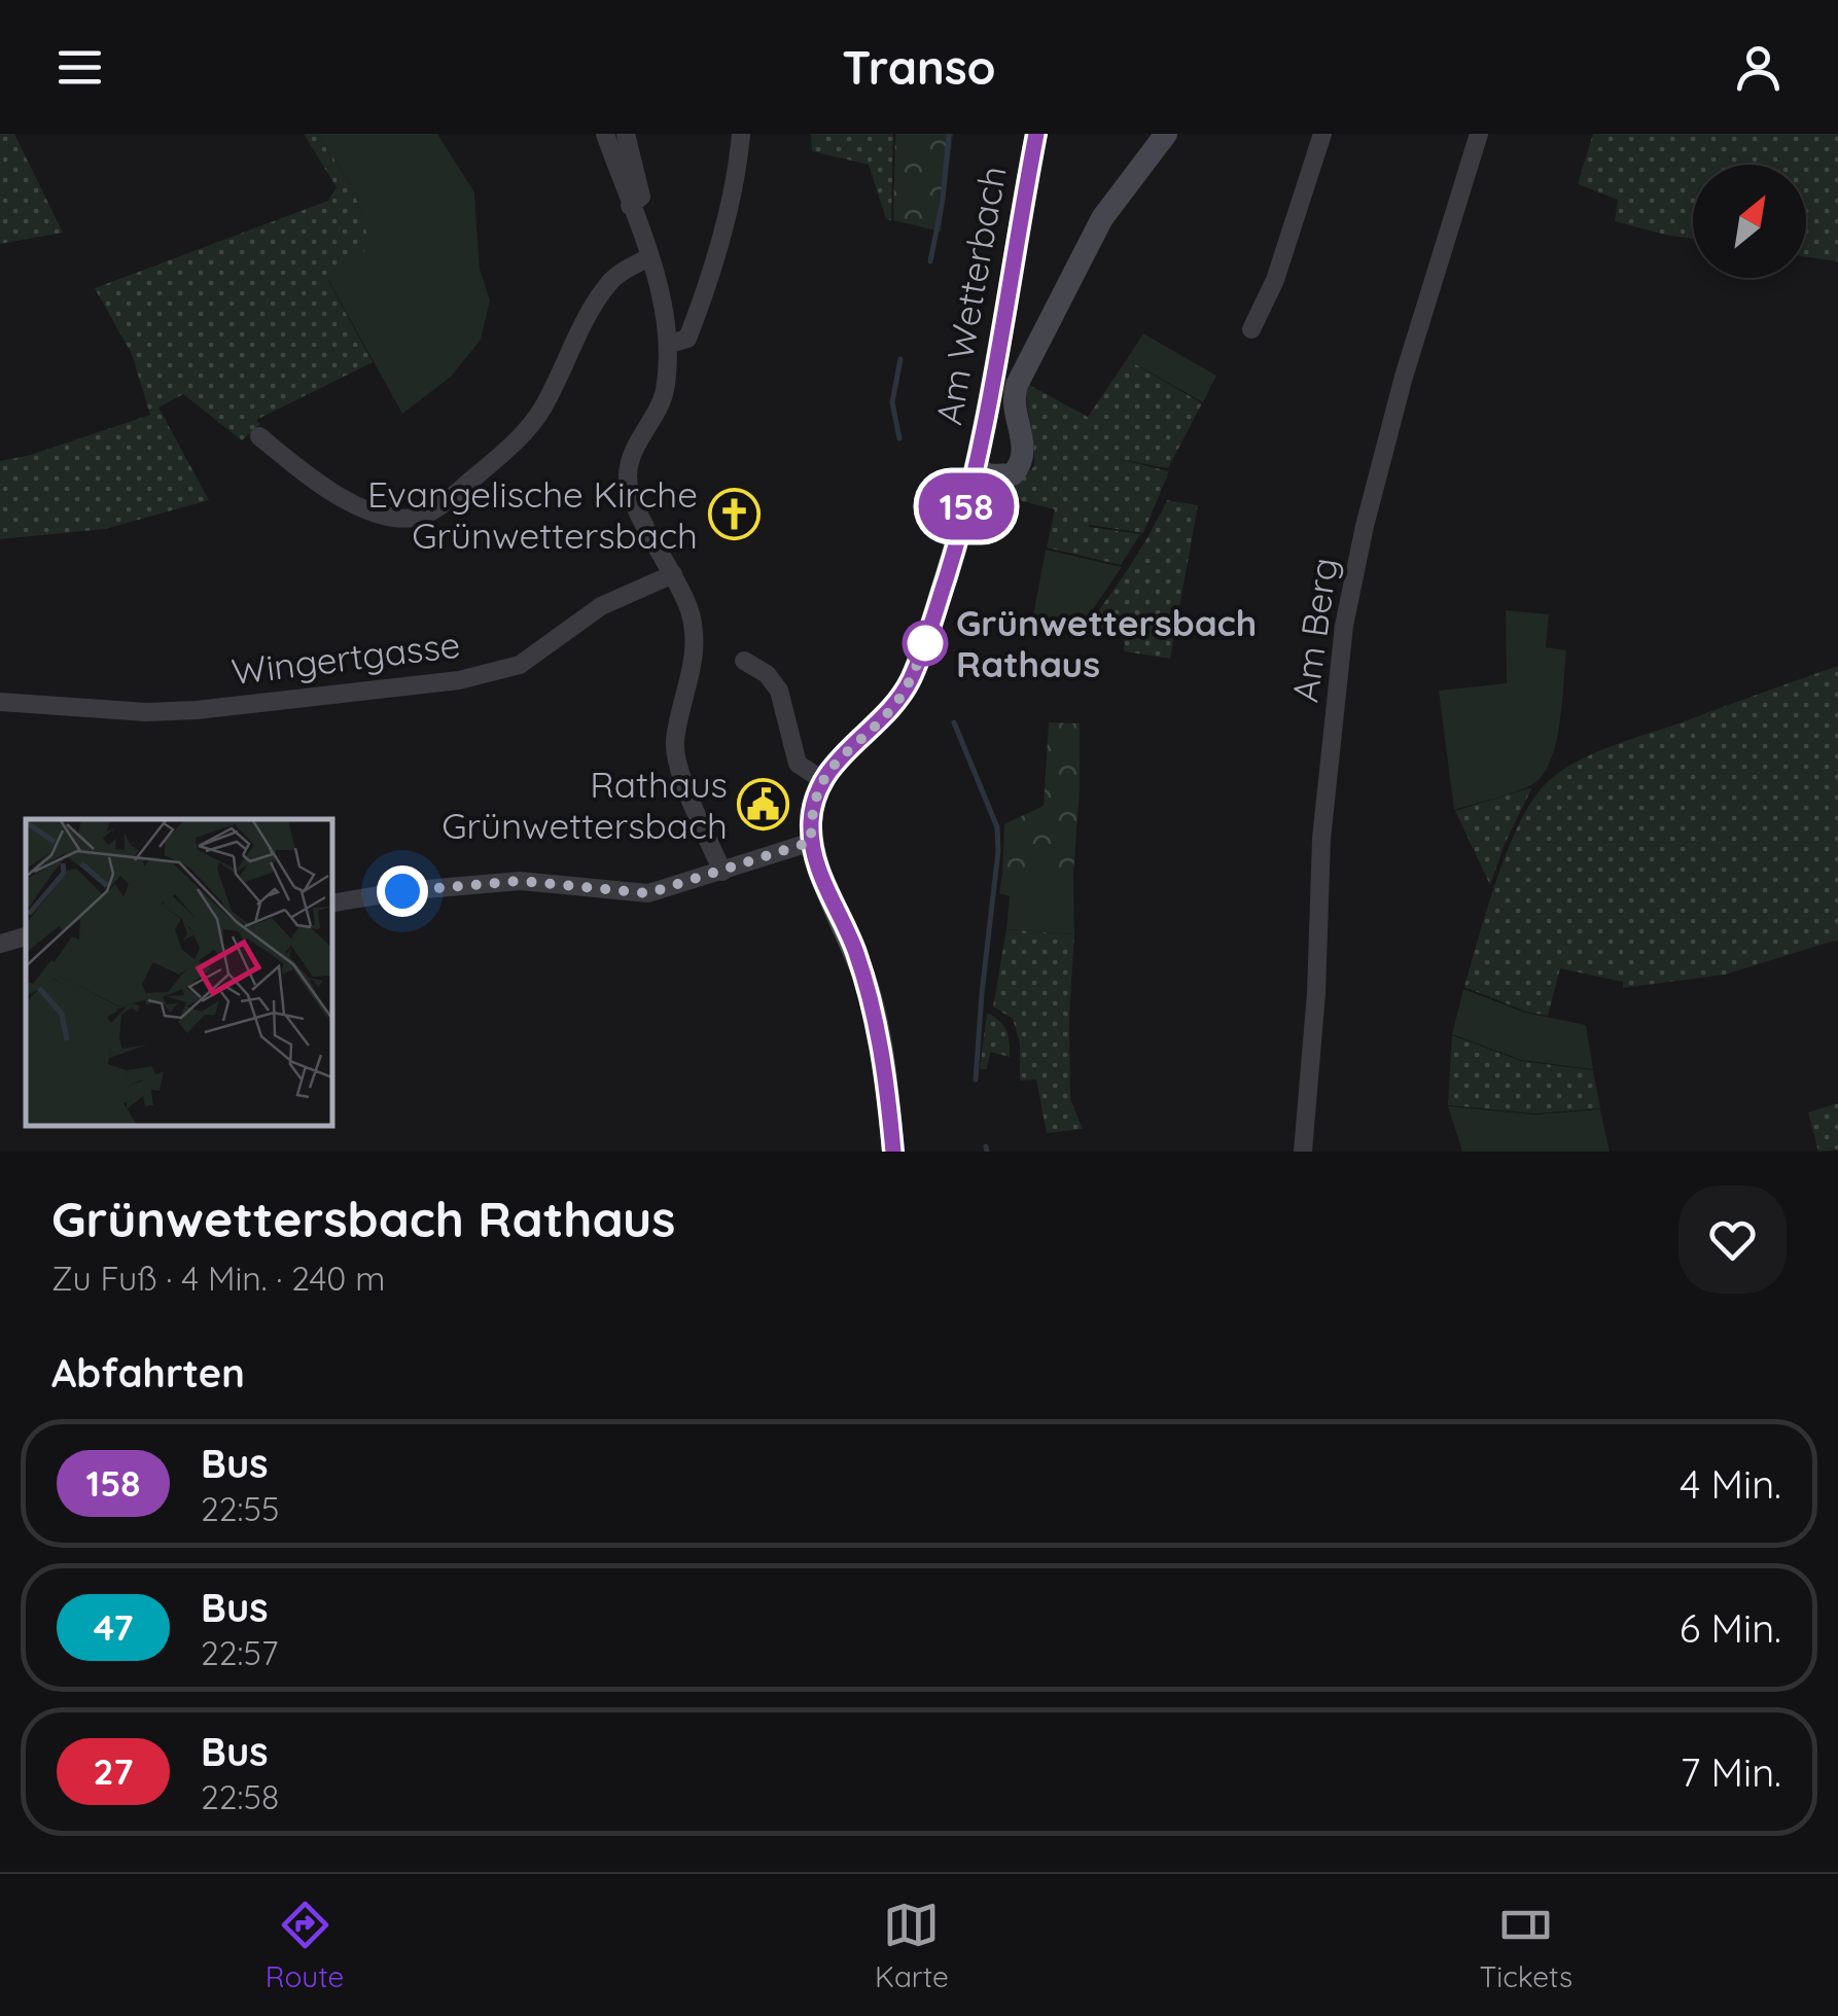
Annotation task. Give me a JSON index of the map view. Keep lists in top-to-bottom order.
{
  "streets": {
    "main road": ["Am Wetterbach"],
    "street": ["Am Berg", "Wingertgasse"]
  },
  "places": {
    "church": ["Evangelische Kirche Grünwettersbach"],
    "other": ["Grünwettersbach Rathaus"],
    "public building": ["Rathaus Grünwettersbach"]
  },
  "lines": ["bus line 158"],
  "north": "top right",
  "page": {
    "header": "Transo",
    "on_map": "158",
    "heading": [
      ["Grünwettersbach Rathaus", "Zu Fuß · 4 Min. · 240 m"],
      "Abfahrten"
    ],
    "list": [
      {
        "mark": "158",
        "name": "Bus",
        "note": "22:55",
        "value": "4 Min."
      },
      {
        "mark": "47",
        "name": "Bus",
        "note": "22:57",
        "value": "6 Min."
      },
      {
        "mark": "27",
        "name": "Bus",
        "note": "22:58",
        "value": "7 Min."
      }
    ],
    "tabs": ["Route", "Karte", "Tickets"]
  }
}
